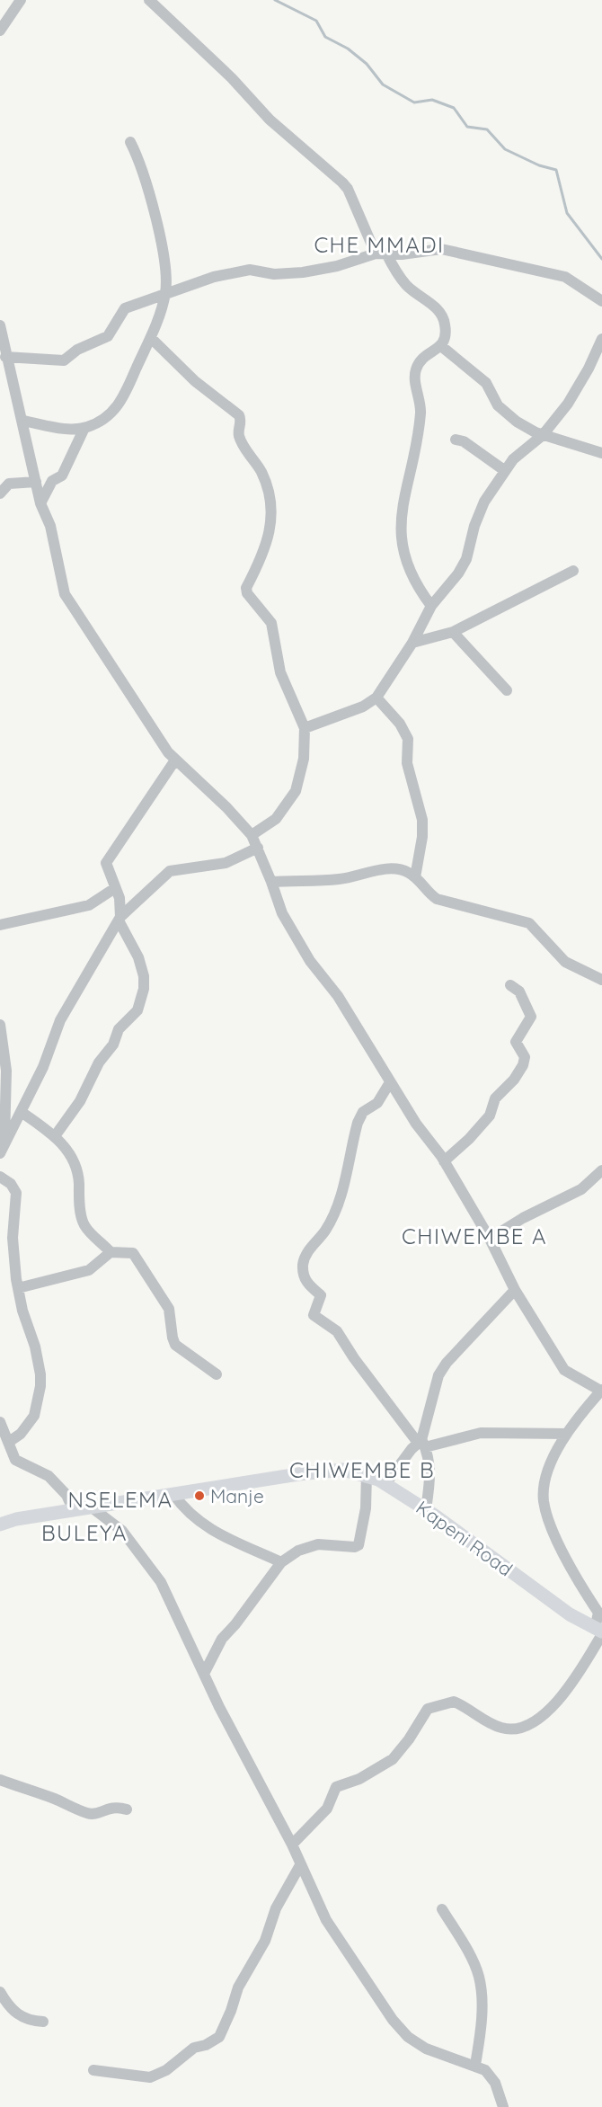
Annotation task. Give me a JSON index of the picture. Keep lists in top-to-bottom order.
{
  "streets": {
    "main road": ["Kapeni Road"]
  },
  "districts": [
    "CHE MMADI",
    "CHIWEMBE A",
    "CHIWEMBE B",
    "NSELEMA",
    "BULEYA"
  ],
  "places": ["Manje"]
}
